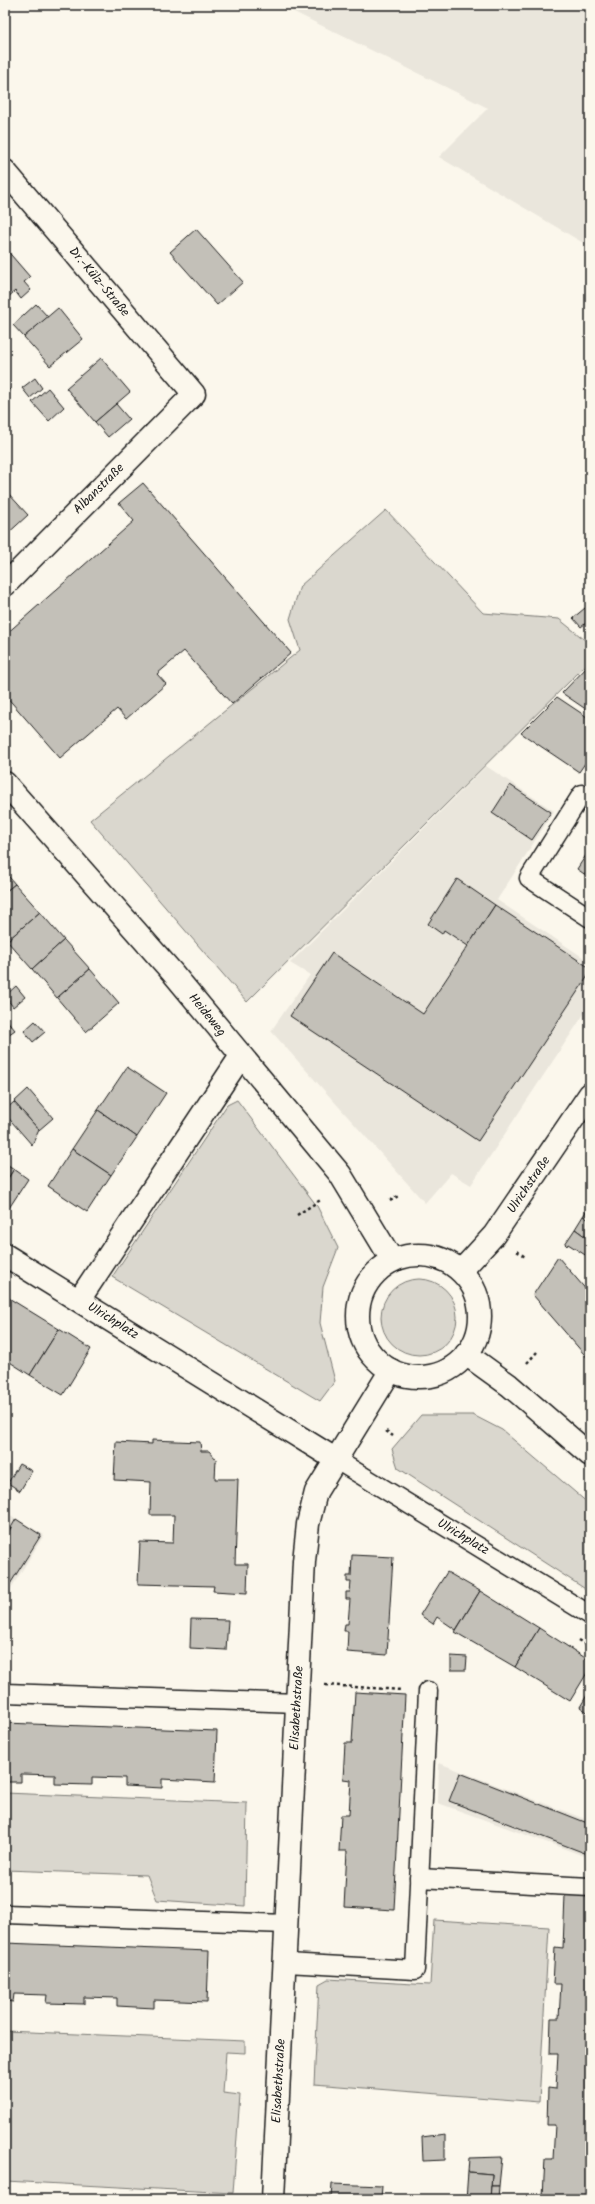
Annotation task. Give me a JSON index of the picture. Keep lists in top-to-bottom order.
{
  "streets": {
    "street": [
      "Dr.-Külz-Straße",
      "Albanstraße",
      "Heideweg",
      "Ulrichstraße",
      "Ulrichplatz",
      "Elisabethstraße"
    ]
  },
  "crossings": [
    ["Dr.-Külz-Straße", "Albanstraße"],
    ["Heideweg", "Ulrichstraße"],
    ["Heideweg", "Ulrichplatz"],
    ["Ulrichplatz", "Elisabethstraße"]
  ]
}
